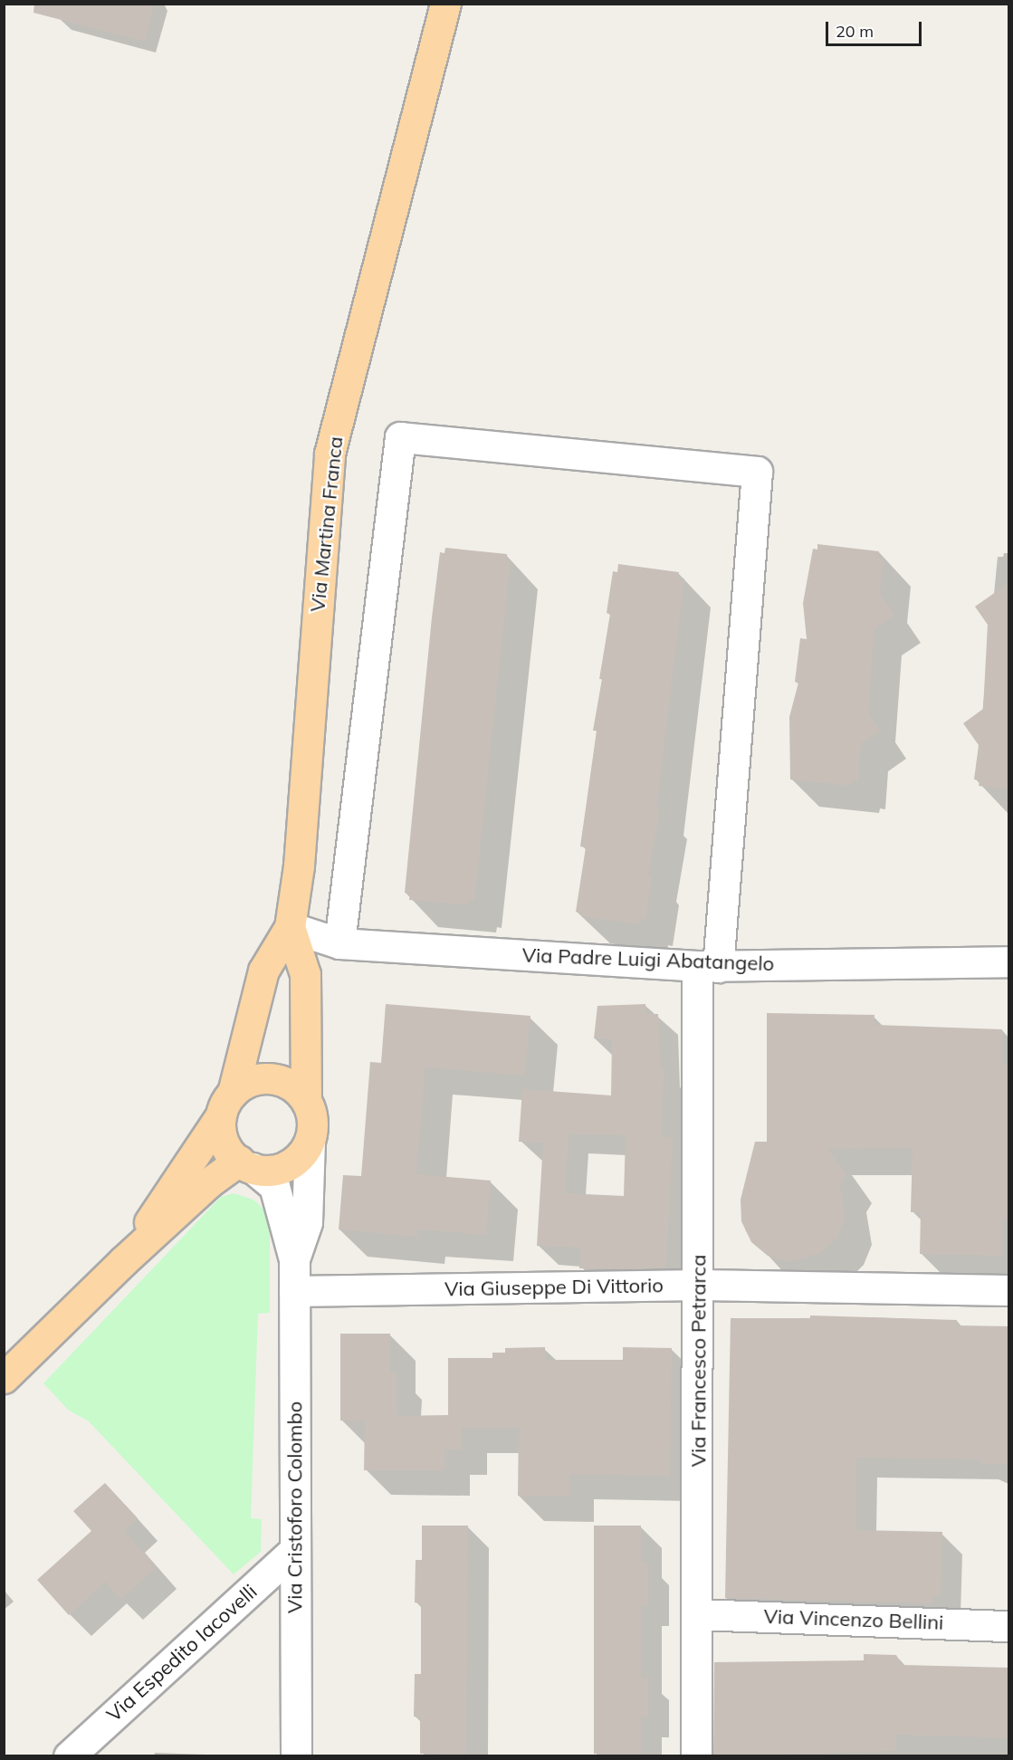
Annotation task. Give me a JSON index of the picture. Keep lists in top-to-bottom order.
{
  "streets": {
    "main road": ["Via Martina Franca"],
    "street": [
      "Via Padre Luigi Abatangelo",
      "Via Giuseppe Di Vittorio",
      "Via Francesco Petrarca",
      "Via Cristoforo Colombo",
      "Via Vincenzo Bellini",
      "Via Espedito Iacovelli"
    ]
  },
  "crossings": [
    ["Via Martina Franca", "Via Padre Luigi Abatangelo"],
    ["Via Martina Franca", "Via Cristoforo Colombo"],
    ["Via Padre Luigi Abatangelo", "Via Francesco Petrarca"],
    ["Via Giuseppe Di Vittorio", "Via Francesco Petrarca"],
    ["Via Giuseppe Di Vittorio", "Via Cristoforo Colombo"],
    ["Via Francesco Petrarca", "Via Vincenzo Bellini"],
    ["Via Cristoforo Colombo", "Via Espedito Iacovelli"]
  ],
  "scale_bar": "20 m"
}
